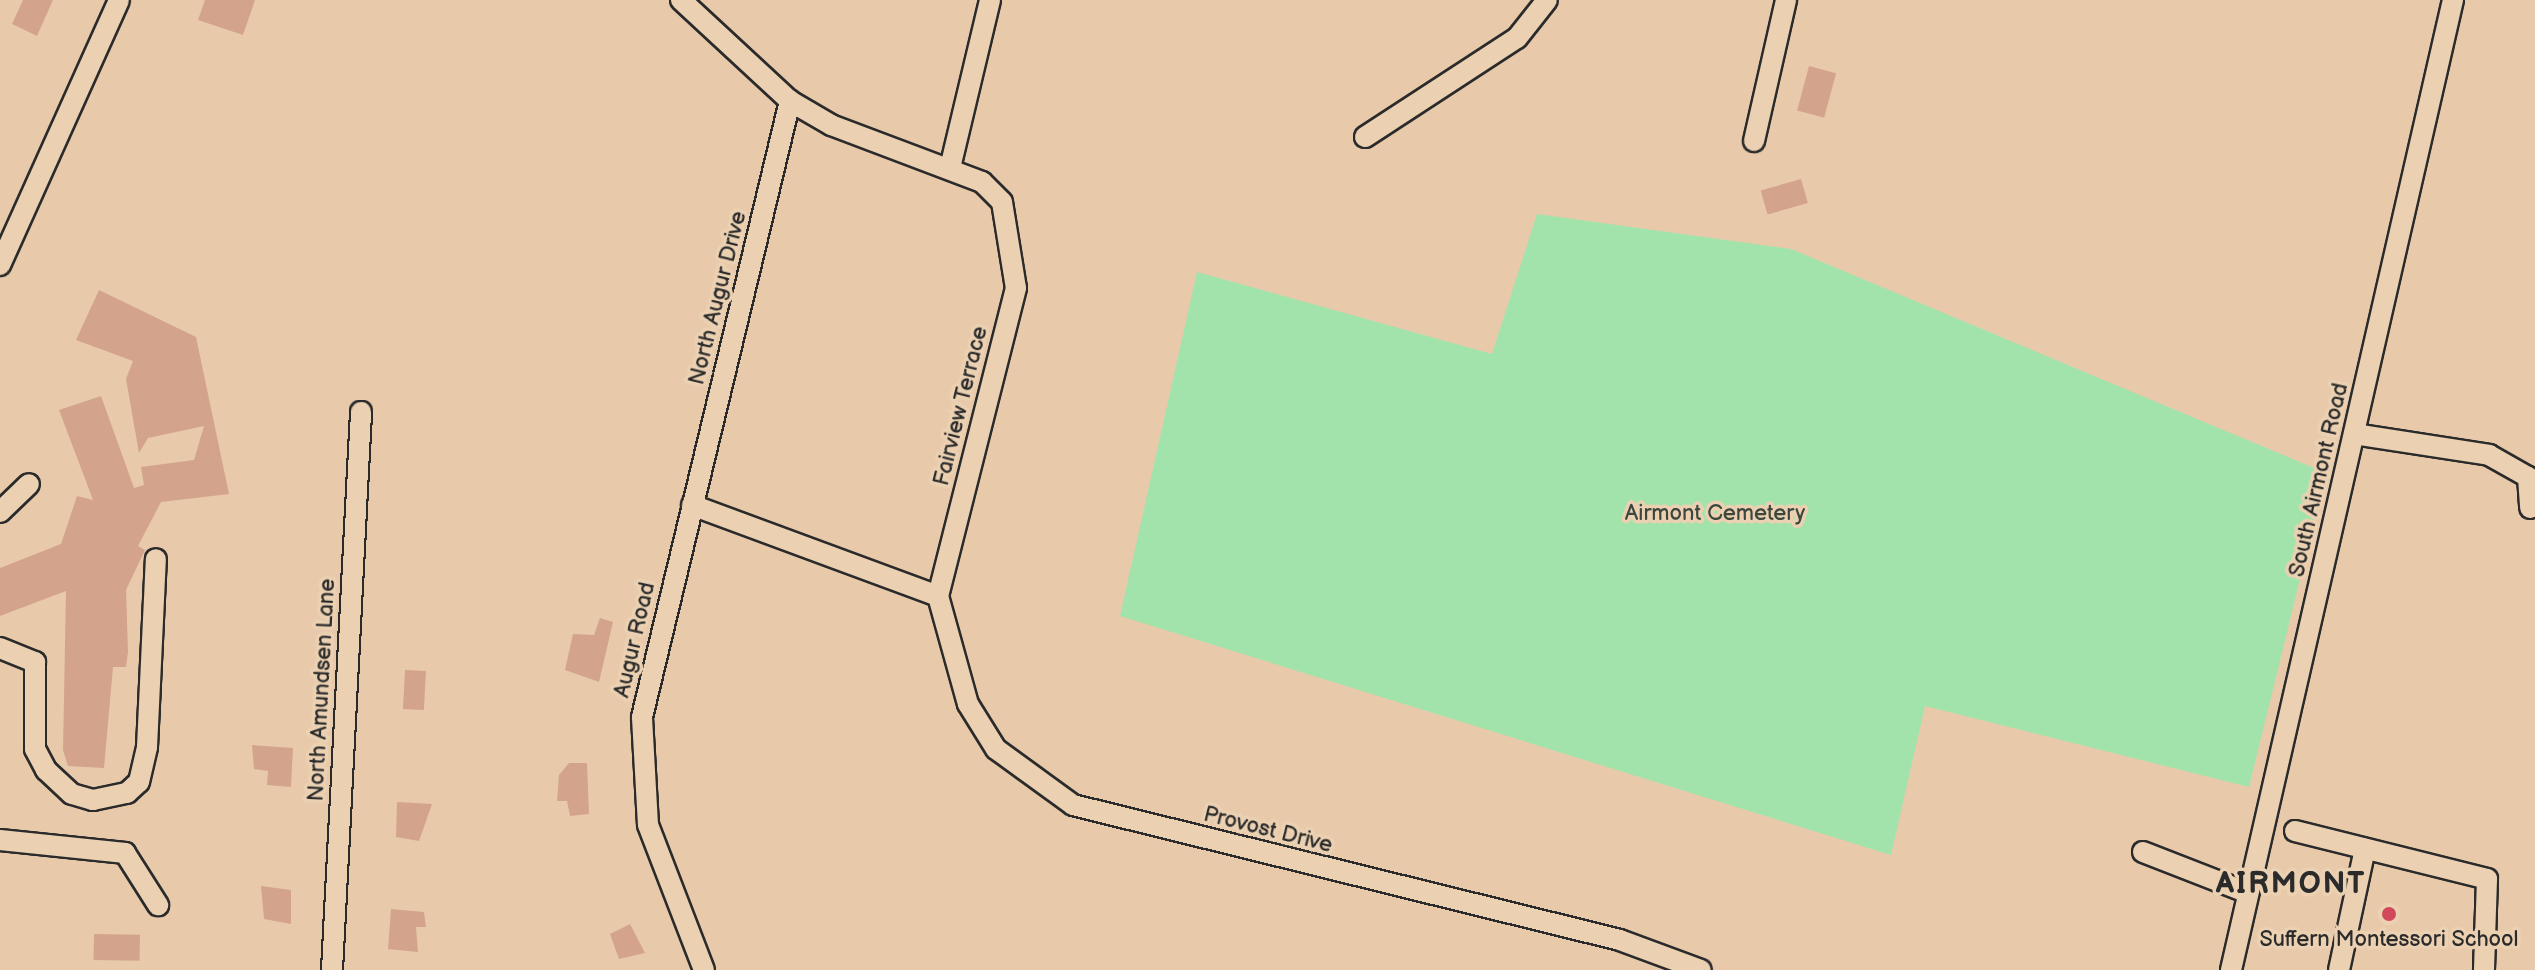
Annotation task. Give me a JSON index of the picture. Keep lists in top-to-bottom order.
{
  "streets": {
    "street": [
      "North Augur Drive",
      "Fairview Terrace",
      "South Airmont Road",
      "Augur Road",
      "North Amundsen Lane",
      "Provost Drive"
    ]
  },
  "crossings": [
    ["North Augur Drive", "Fairview Terrace"],
    ["North Augur Drive", "Augur Road"],
    ["Fairview Terrace", "Provost Drive"]
  ],
  "districts": ["AIRMONT"],
  "parks": ["Airmont Cemetery"],
  "places": ["Suffern Montessori School"]
}
